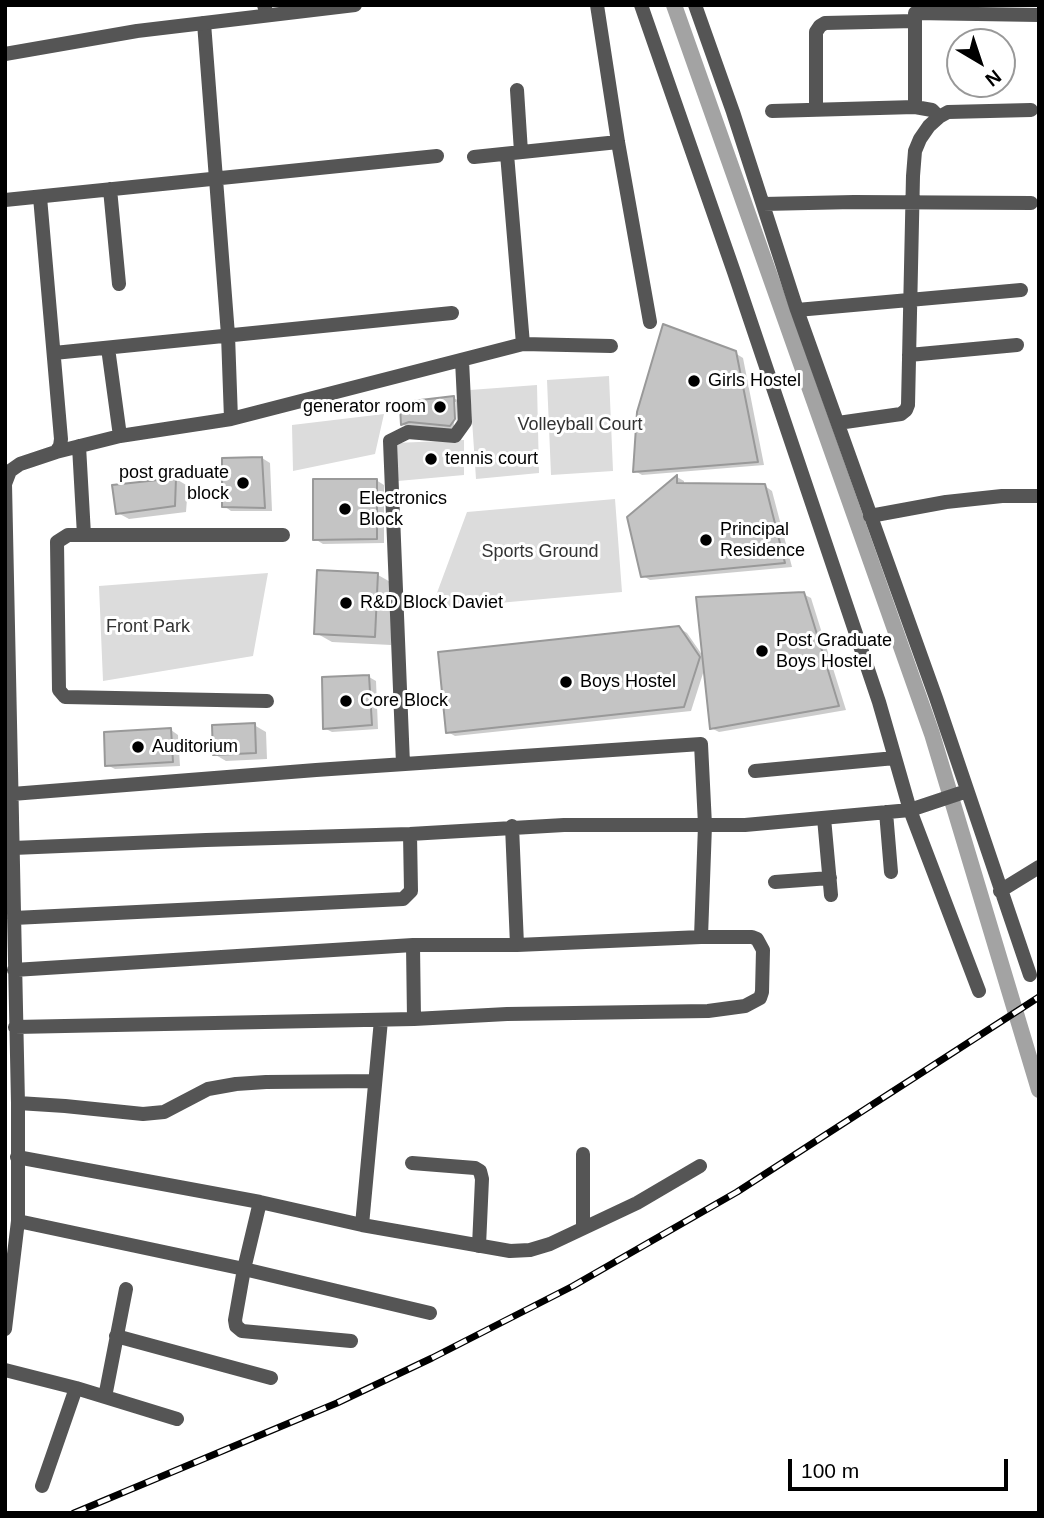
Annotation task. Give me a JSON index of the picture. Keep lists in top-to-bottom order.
{
  "parks": ["Volleyball Court", "Sports Ground", "Front Park"],
  "places": [
    "Girls Hostel",
    "generator room",
    "tennis court",
    "post graduate block",
    "Electronics Block",
    "Principal Residence",
    "R&D Block Daviet",
    "Post Graduate Boys Hostel",
    "Boys Hostel",
    "Core Block",
    "Auditorium"
  ],
  "scale_bar": "100 m",
  "north": "bottom right"
}
